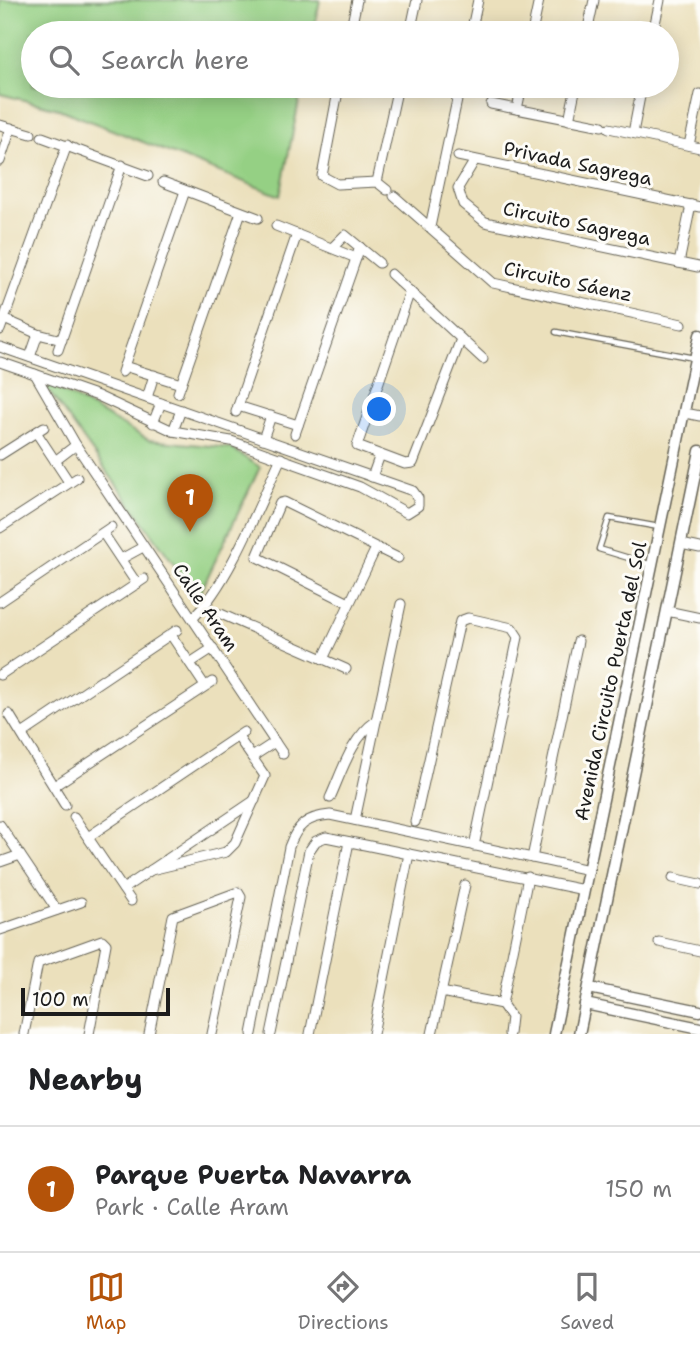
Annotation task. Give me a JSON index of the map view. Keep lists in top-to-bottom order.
{
  "streets": {
    "street": [
      "Privada Sagrega",
      "Circuito Sagrega",
      "Circuito Sáenz",
      "Calle Aram",
      "Avenida Circuito Puerta del Sol"
    ]
  },
  "crossings": [
    ["Privada Sagrega", "Circuito Sagrega"]
  ],
  "scale_bar": "100 m",
  "page": {
    "search": "Search here",
    "pins": "1",
    "scale": "100 m",
    "heading": "Nearby",
    "list": [
      {
        "mark": "1",
        "name": "Parque Puerta Navarra",
        "note": "Park · Calle Aram",
        "value": "150 m"
      }
    ],
    "nav": ["Map", "Directions", "Saved"]
  }
}
